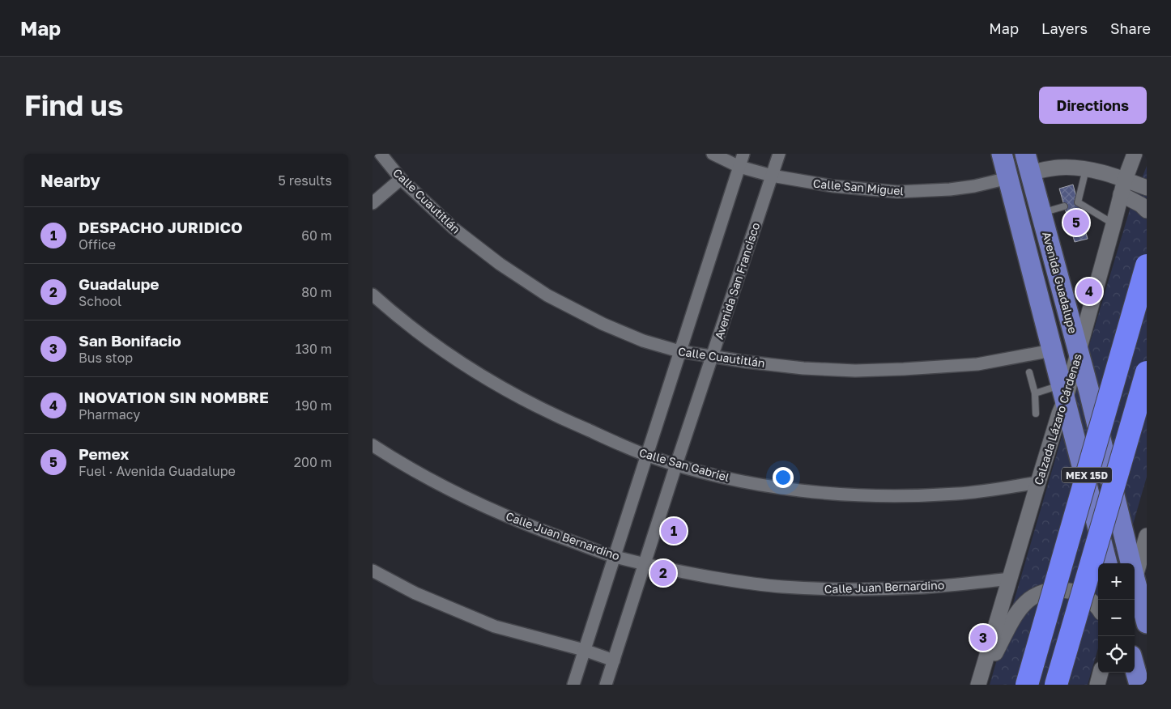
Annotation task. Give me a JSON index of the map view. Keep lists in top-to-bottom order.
{
  "streets": {
    "highway": ["MEX 15D"],
    "main road": ["Avenida Guadalupe"],
    "street": [
      "Calle San Miguel",
      "Calle Cuautitlán",
      "Avenida San Francisco",
      "Calzada Lázaro Cárdenas",
      "Calle San Gabriel",
      "Calle Juan Bernardino"
    ]
  },
  "crossings": [
    ["Calle San Miguel", "Avenida San Francisco"],
    ["Calle Cuautitlán", "Avenida San Francisco"],
    ["Avenida San Francisco", "Calle San Gabriel"],
    ["Avenida San Francisco", "Calle Juan Bernardino"],
    ["Avenida Guadalupe", "Calzada Lázaro Cárdenas"],
    ["Calzada Lázaro Cárdenas", "Calle San Gabriel"],
    ["Calzada Lázaro Cárdenas", "Calle Juan Bernardino"]
  ],
  "page": {
    "header": "Map",
    "nav": ["Map", "Layers", "Share"],
    "buttons": "Directions",
    "title": "Find us",
    "heading": ["Nearby", "5 results"],
    "list": [
      {
        "mark": "1",
        "name": "DESPACHO JURIDICO",
        "note": "Office",
        "value": "60 m"
      },
      {
        "mark": "2",
        "name": "Guadalupe",
        "note": "School",
        "value": "80 m"
      },
      {
        "mark": "3",
        "name": "San Bonifacio",
        "note": "Bus stop",
        "value": "130 m"
      },
      {
        "mark": "4",
        "name": "INOVATION SIN NOMBRE",
        "note": "Pharmacy",
        "value": "190 m"
      },
      {
        "mark": "5",
        "name": "Pemex",
        "note": "Fuel · Avenida Guadalupe",
        "value": "200 m"
      }
    ],
    "pins": [
      "5",
      "4",
      "1",
      "2",
      "3"
    ],
    "map_buttons": ["+", "−"]
  }
}
